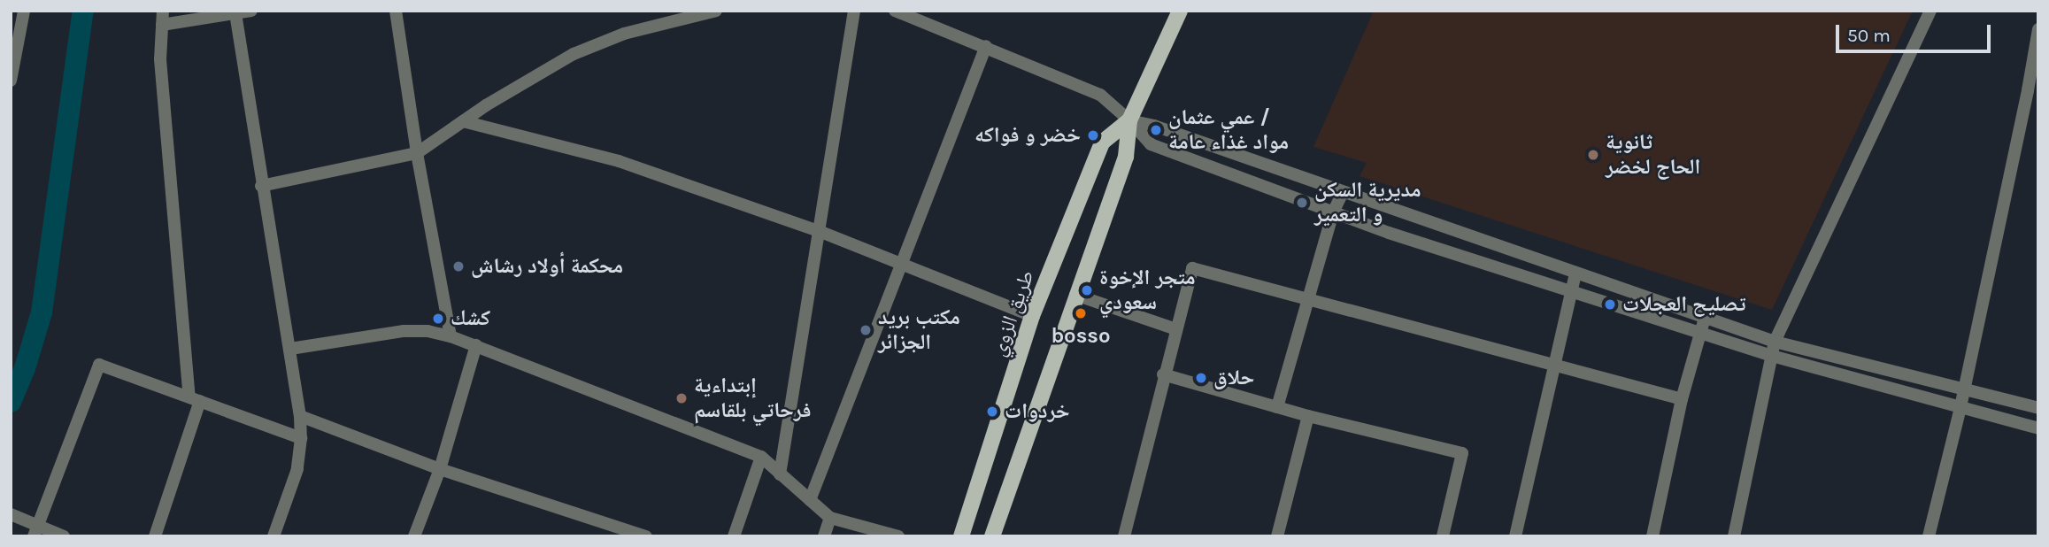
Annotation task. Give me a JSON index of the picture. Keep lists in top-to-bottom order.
{
  "streets": {
    "main road": ["طريق الزوي"]
  },
  "places": [
    "عمي عثمان / مواد غذاء عامة",
    "خضر و فواكه",
    "ثانوية الحاج لخضر",
    "مديرية السكن و التعمير",
    "محكمة أولاد رشاش",
    "متجر الإخوة سعودي",
    "تصليح العجلات",
    "bosso",
    "كشك",
    "مكتب بريد الجزائر",
    "حلاق",
    "إبتداءية فرحاتي بلقاسم",
    "خردوات"
  ],
  "scale_bar": "50 m"
}
